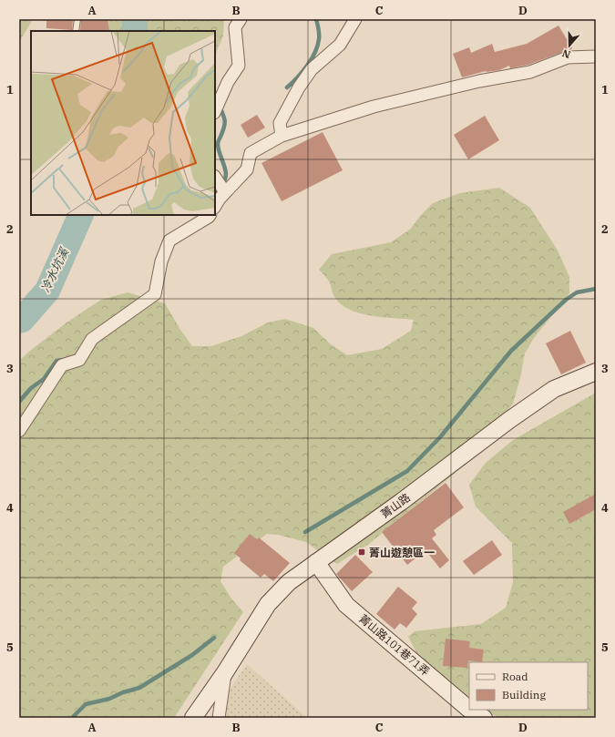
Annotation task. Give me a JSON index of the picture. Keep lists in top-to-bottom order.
{
  "streets": {
    "street": ["菁山路", "菁山路101巷71弄"]
  },
  "crossings": [
    ["菁山路", "菁山路101巷71弄"]
  ],
  "water": ["冷水坑溪"],
  "places": {
    "transit": ["菁山遊憩區一"]
  },
  "legend": ["Road", "Building"],
  "north": "bottom",
  "grid": {
    "columns": [
      "A",
      "B",
      "C",
      "D"
    ],
    "rows": [
      "1",
      "2",
      "3",
      "4",
      "5"
    ]
  }
}
